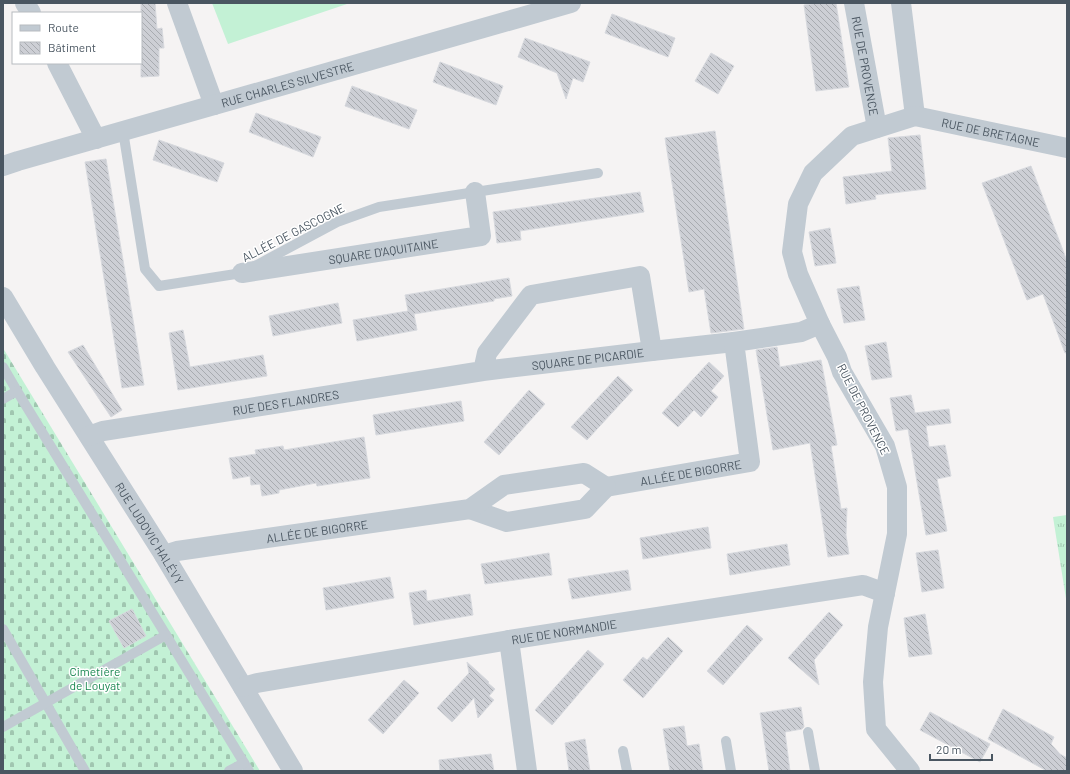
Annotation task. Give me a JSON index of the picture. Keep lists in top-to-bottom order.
{
  "streets": {
    "street": [
      "RUE DE PROVENCE",
      "RUE CHARLES SILVESTRE",
      "RUE DE BRETAGNE",
      "SQUARE D'AQUITAINE",
      "SQUARE DE PICARDIE",
      "RUE DES FLANDRES",
      "ALLÉE DE BIGORRE",
      "RUE LUDOVIC HALÉVY",
      "RUE DE NORMANDIE"
    ],
    "lane": ["ALLÉE DE GASCOGNE"]
  },
  "crossings": [
    ["RUE DE PROVENCE", "RUE DE BRETAGNE"],
    ["RUE DE PROVENCE", "RUE DE NORMANDIE"],
    ["RUE CHARLES SILVESTRE", "ALLÉE DE GASCOGNE"],
    ["ALLÉE DE GASCOGNE", "SQUARE D'AQUITAINE"],
    ["SQUARE DE PICARDIE", "RUE DES FLANDRES"],
    ["RUE DES FLANDRES", "RUE LUDOVIC HALÉVY"],
    ["ALLÉE DE BIGORRE", "RUE LUDOVIC HALÉVY"],
    ["RUE LUDOVIC HALÉVY", "RUE DE NORMANDIE"]
  ],
  "parks": ["Cimetière de Louyat"],
  "legend": ["Route", "Bâtiment"],
  "scale_bar": "20 m"
}
